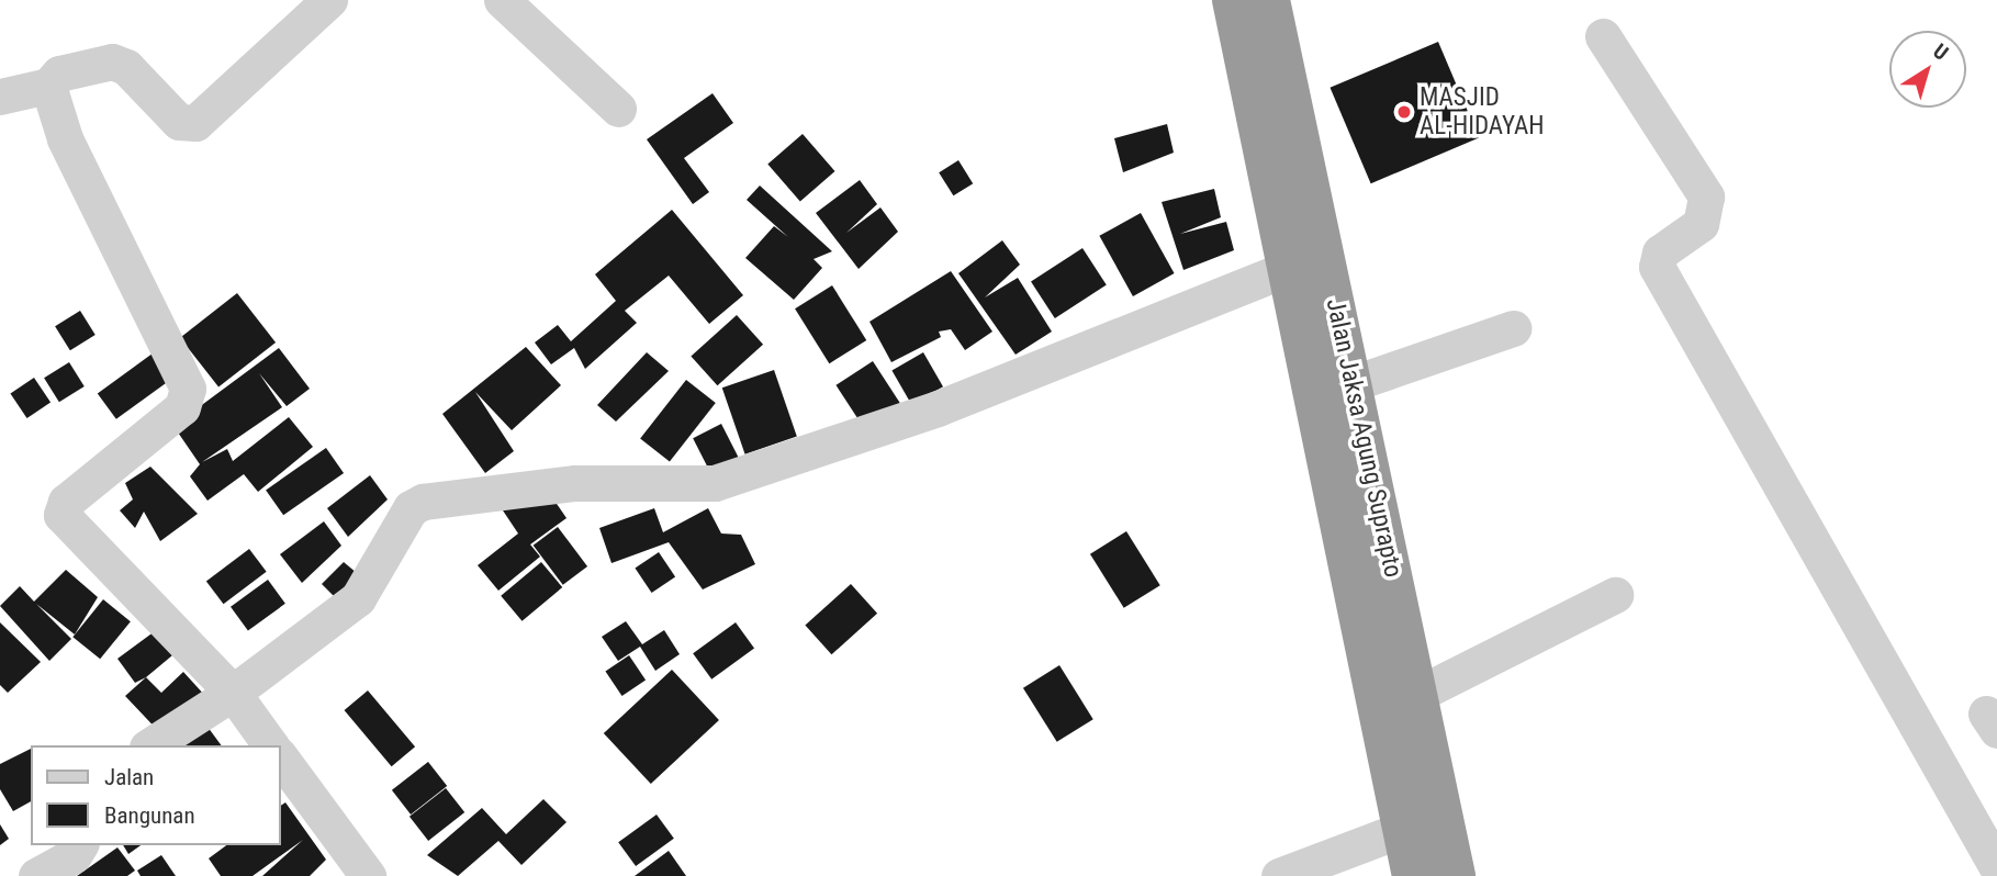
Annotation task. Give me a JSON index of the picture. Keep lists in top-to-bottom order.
{
  "streets": {
    "highway": ["Jalan Jaksa Agung Suprapto"]
  },
  "places": ["MASJID AL-HIDAYAH"],
  "legend": ["Jalan", "Bangunan"],
  "north": "top right"
}
